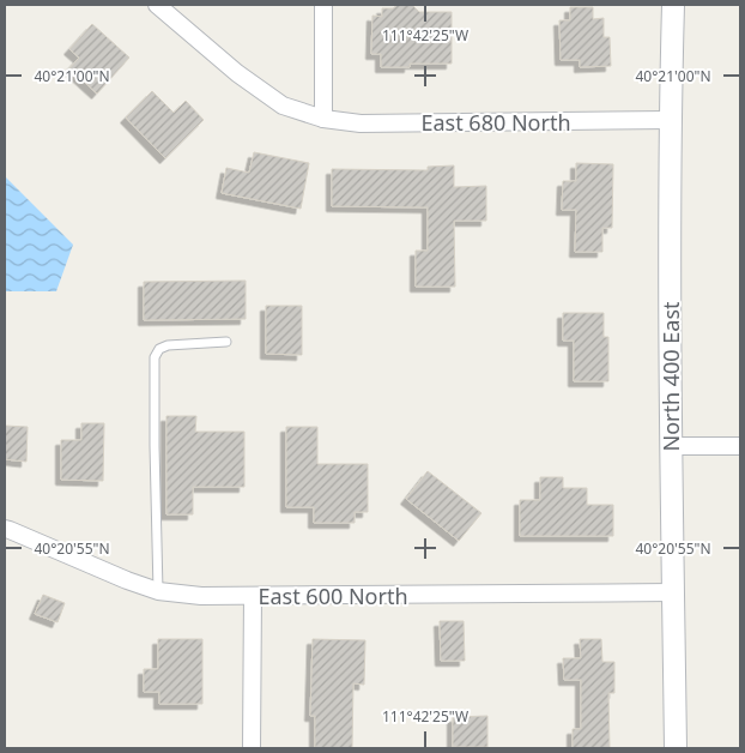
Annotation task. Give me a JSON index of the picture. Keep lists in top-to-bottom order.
{
  "streets": {
    "street": ["East 680 North", "North 400 East", "East 600 North"]
  },
  "crossings": [
    ["East 680 North", "North 400 East"],
    ["North 400 East", "East 600 North"]
  ],
  "coordinates": ["111°42'25\"W", "40°21'00\"N", "40°20'55\"N"]
}
